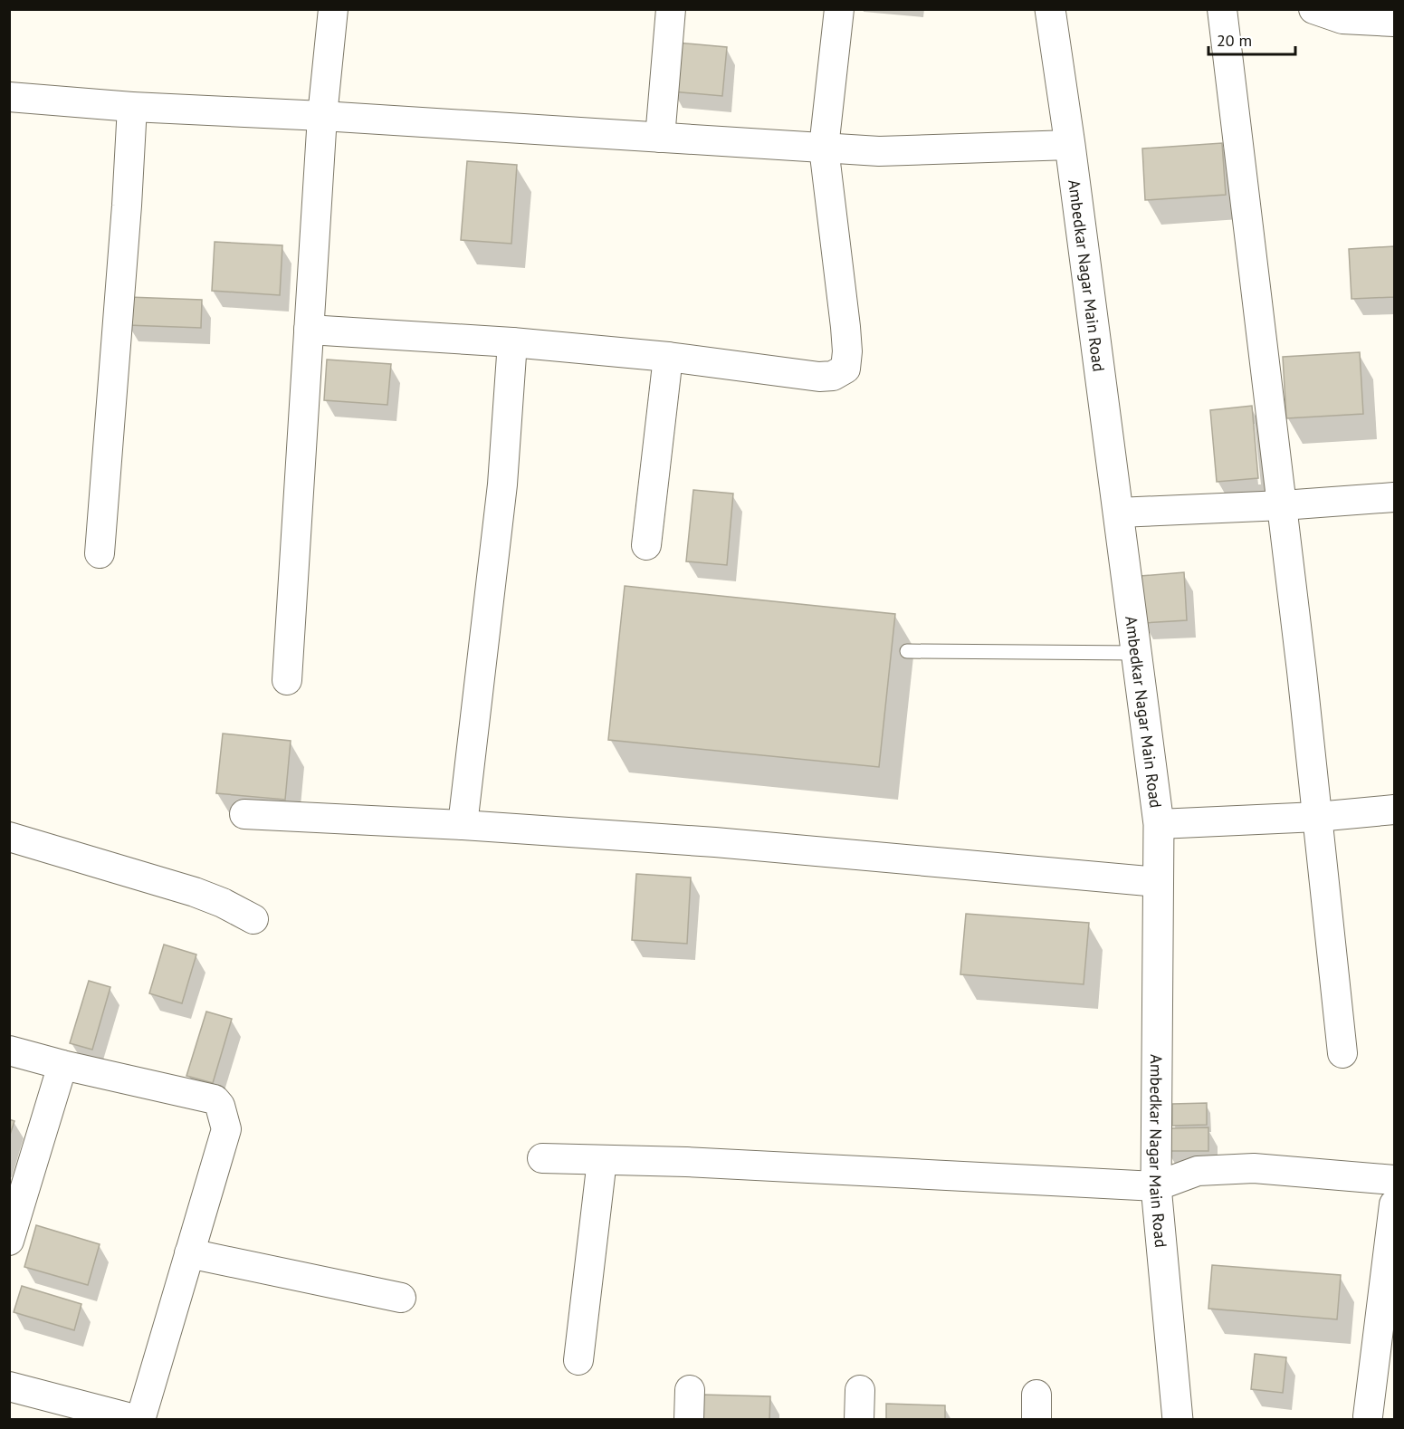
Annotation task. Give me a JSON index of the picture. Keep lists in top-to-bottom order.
{
  "streets": {
    "street": ["Ambedkar Nagar Main Road"]
  },
  "scale_bar": "20 m"
}
